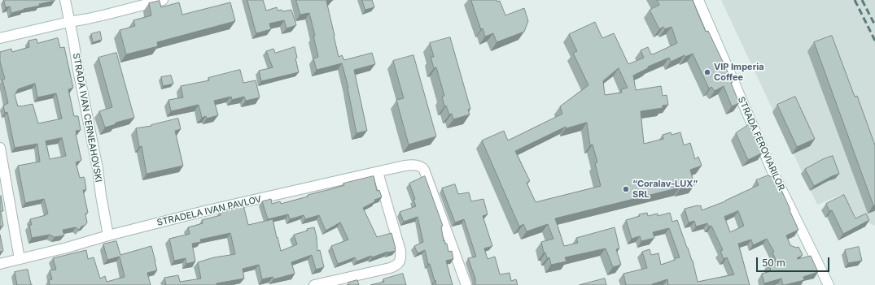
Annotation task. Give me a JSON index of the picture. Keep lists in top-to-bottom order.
{
  "streets": {
    "street": ["STRADA IVAN CERNEAHOVSKI", "STRADA FEROVIARILOR", "STRADELA IVAN PAVLOV"]
  },
  "crossings": [
    ["STRADA IVAN CERNEAHOVSKI", "STRADELA IVAN PAVLOV"]
  ],
  "places": ["VIP Imperia Coffee", "“Coralav-LUX” SRL"],
  "scale_bar": "50 m"
}
